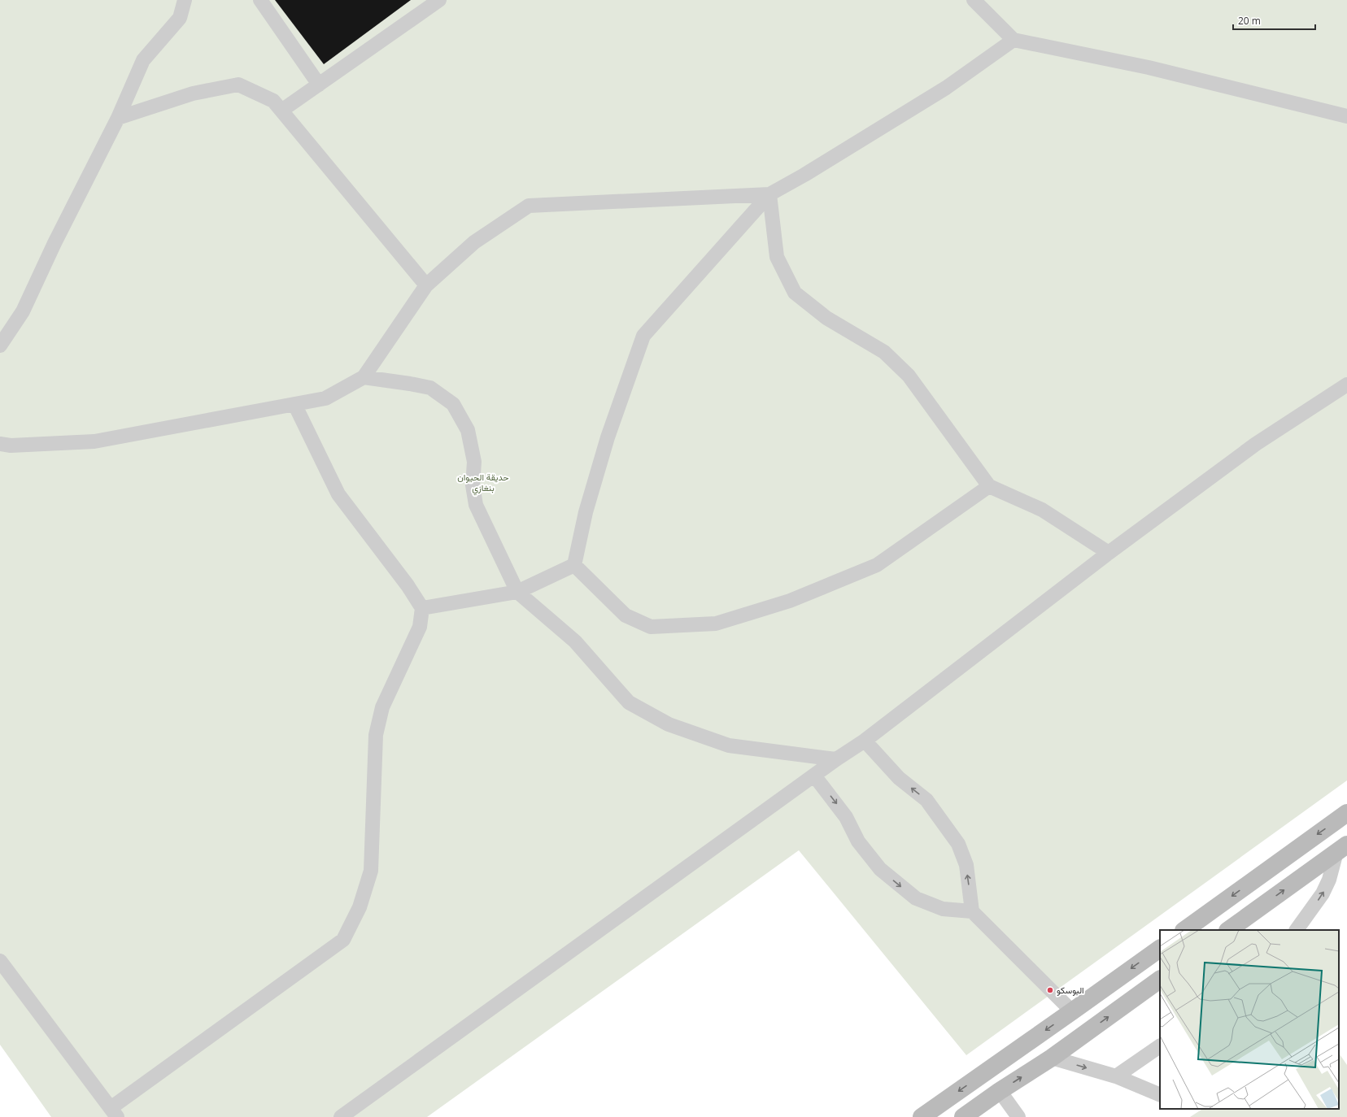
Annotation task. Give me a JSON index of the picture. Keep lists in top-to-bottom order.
{
  "parks": ["حديقة الحيوان بنغازي"],
  "places": ["البوسكو"],
  "scale_bar": "20 m"
}
